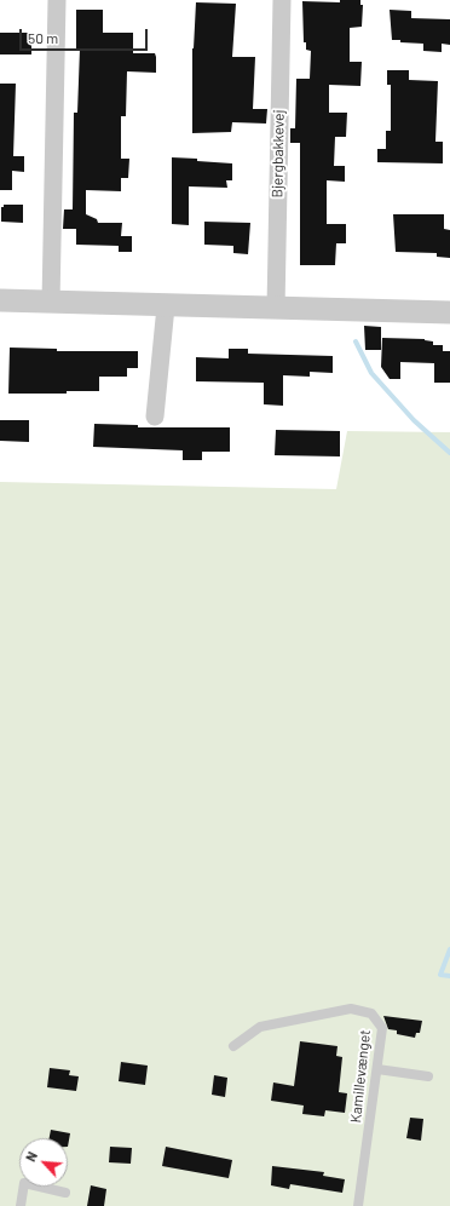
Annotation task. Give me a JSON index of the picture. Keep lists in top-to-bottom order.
{
  "streets": {
    "street": ["Bjergbakkevej"],
    "lane": ["Kamillevænget"]
  },
  "scale_bar": "50 m",
  "north": "top left"
}
